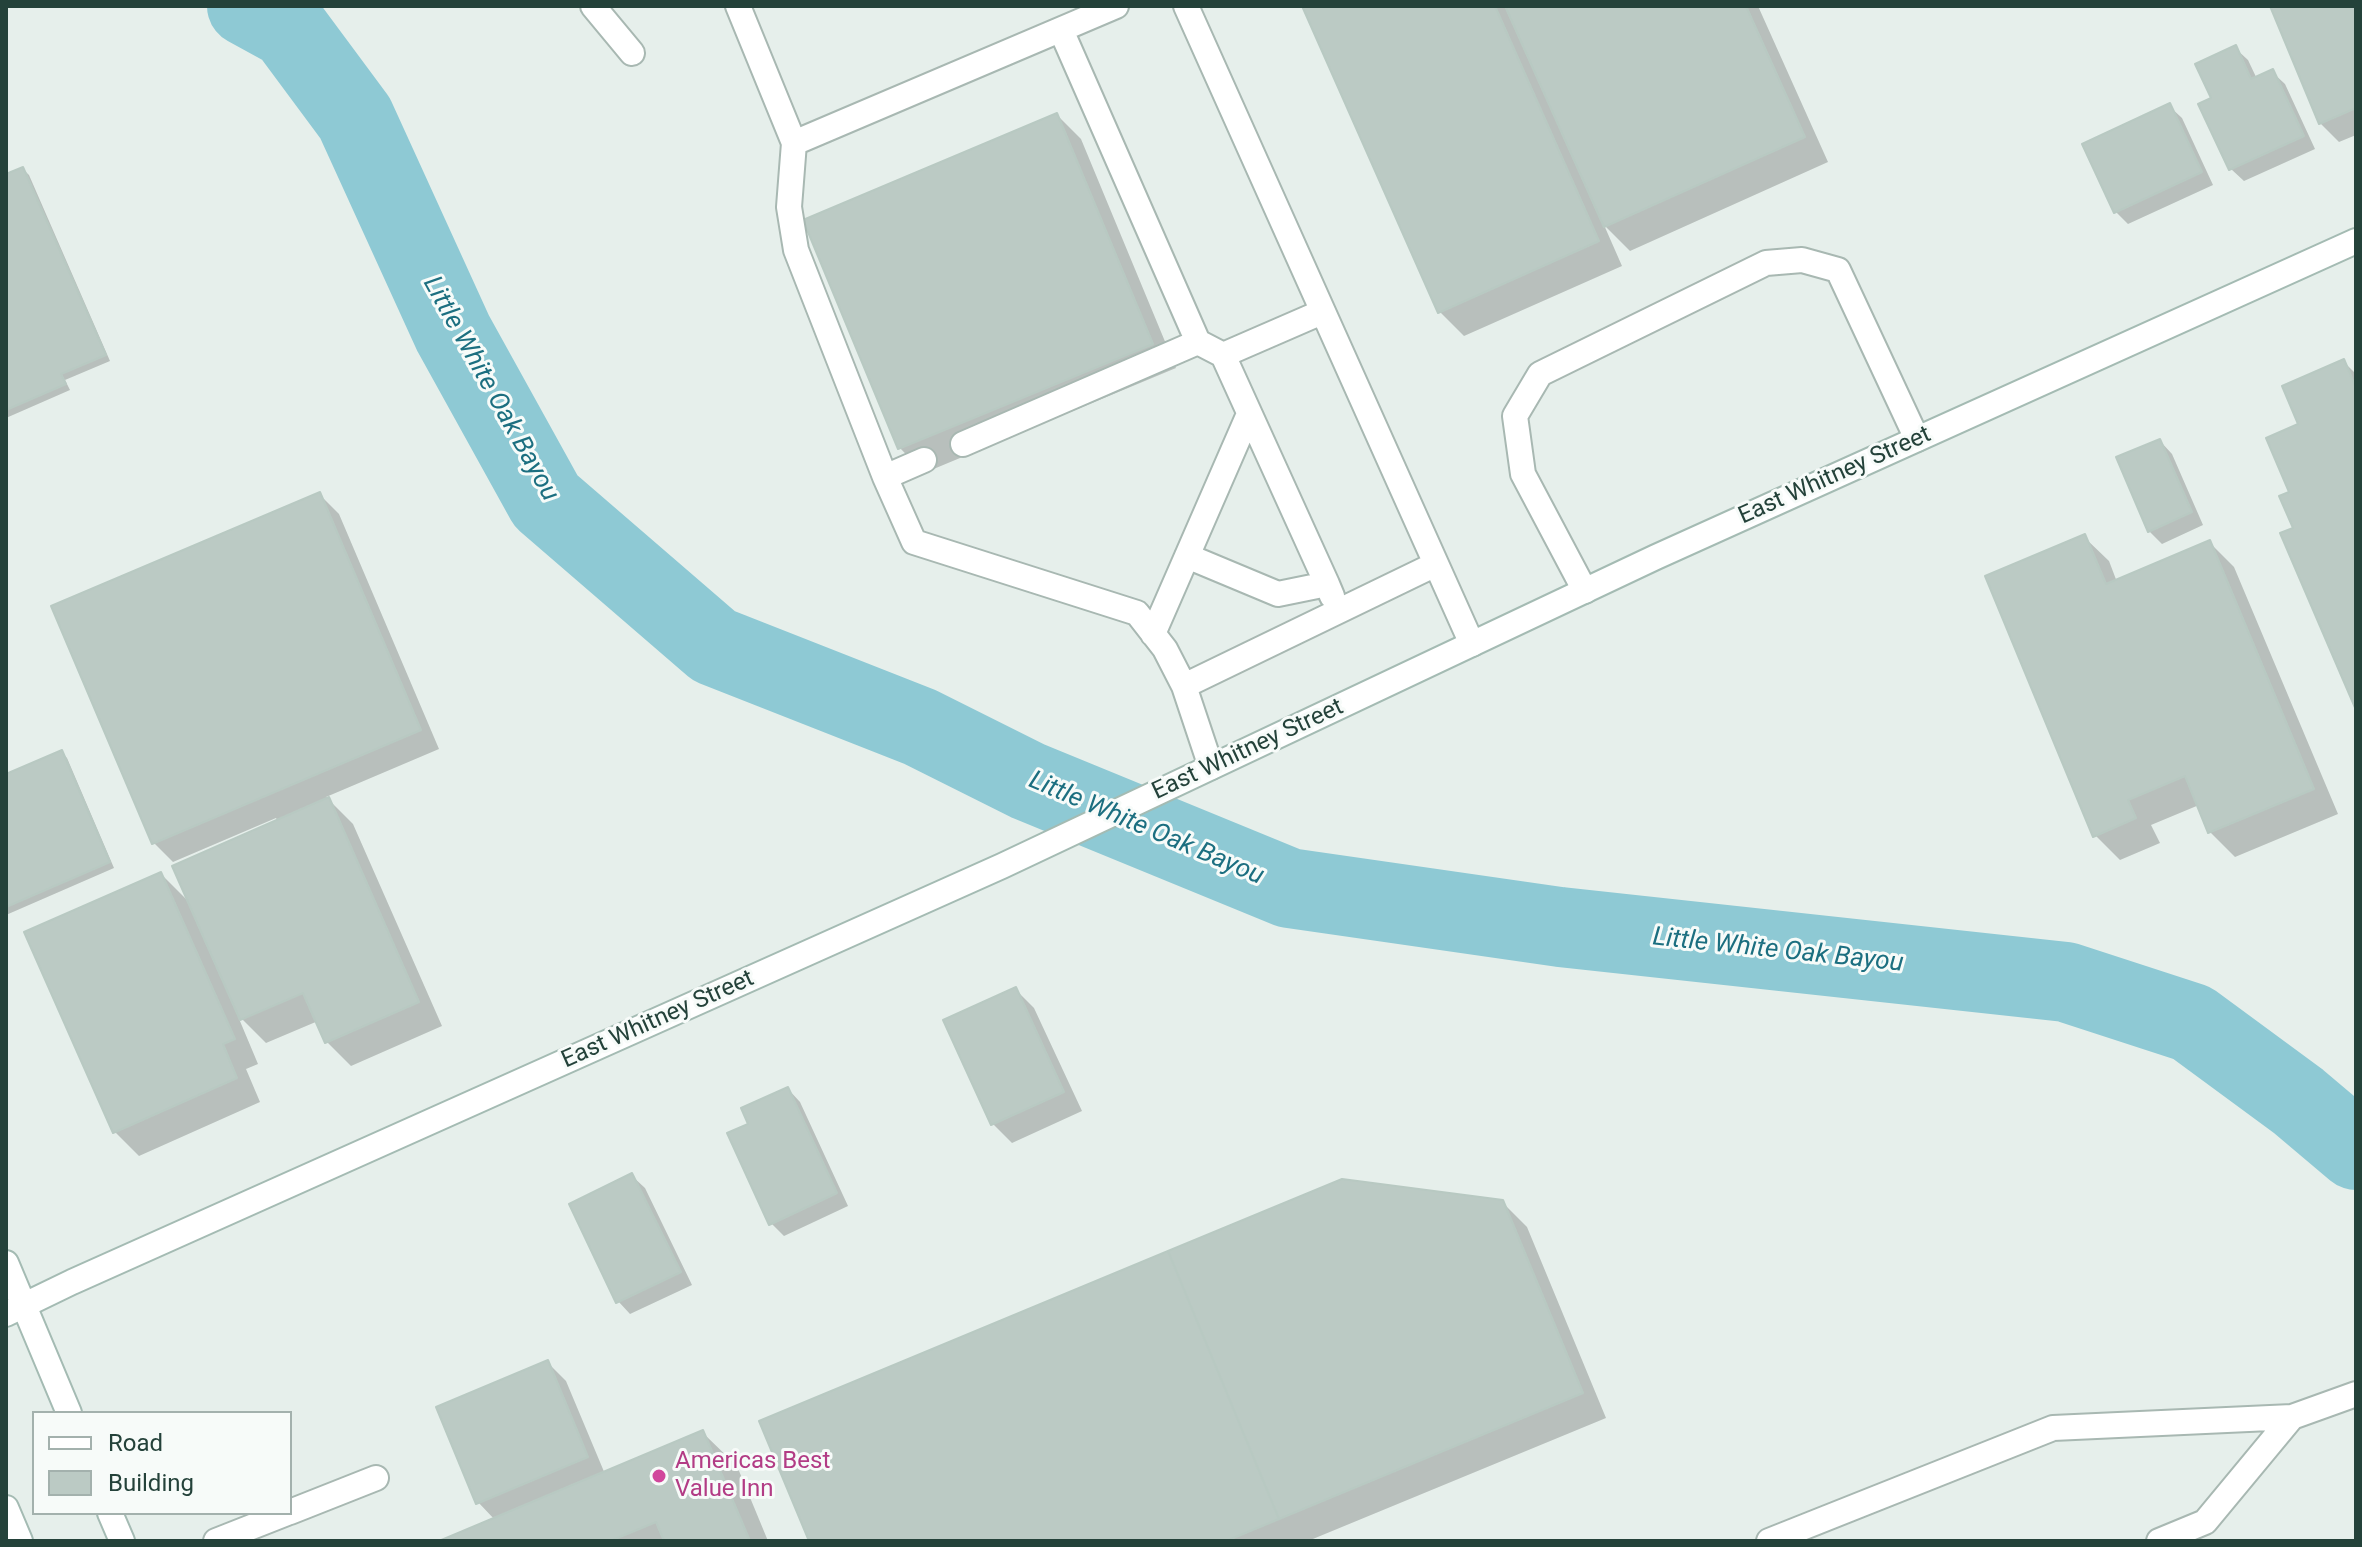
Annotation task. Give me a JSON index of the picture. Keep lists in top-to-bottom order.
{
  "streets": {
    "street": ["East Whitney Street"]
  },
  "water": ["Little White Oak Bayou"],
  "places": ["Americas Best Value Inn"],
  "legend": ["Road", "Building"]
}
